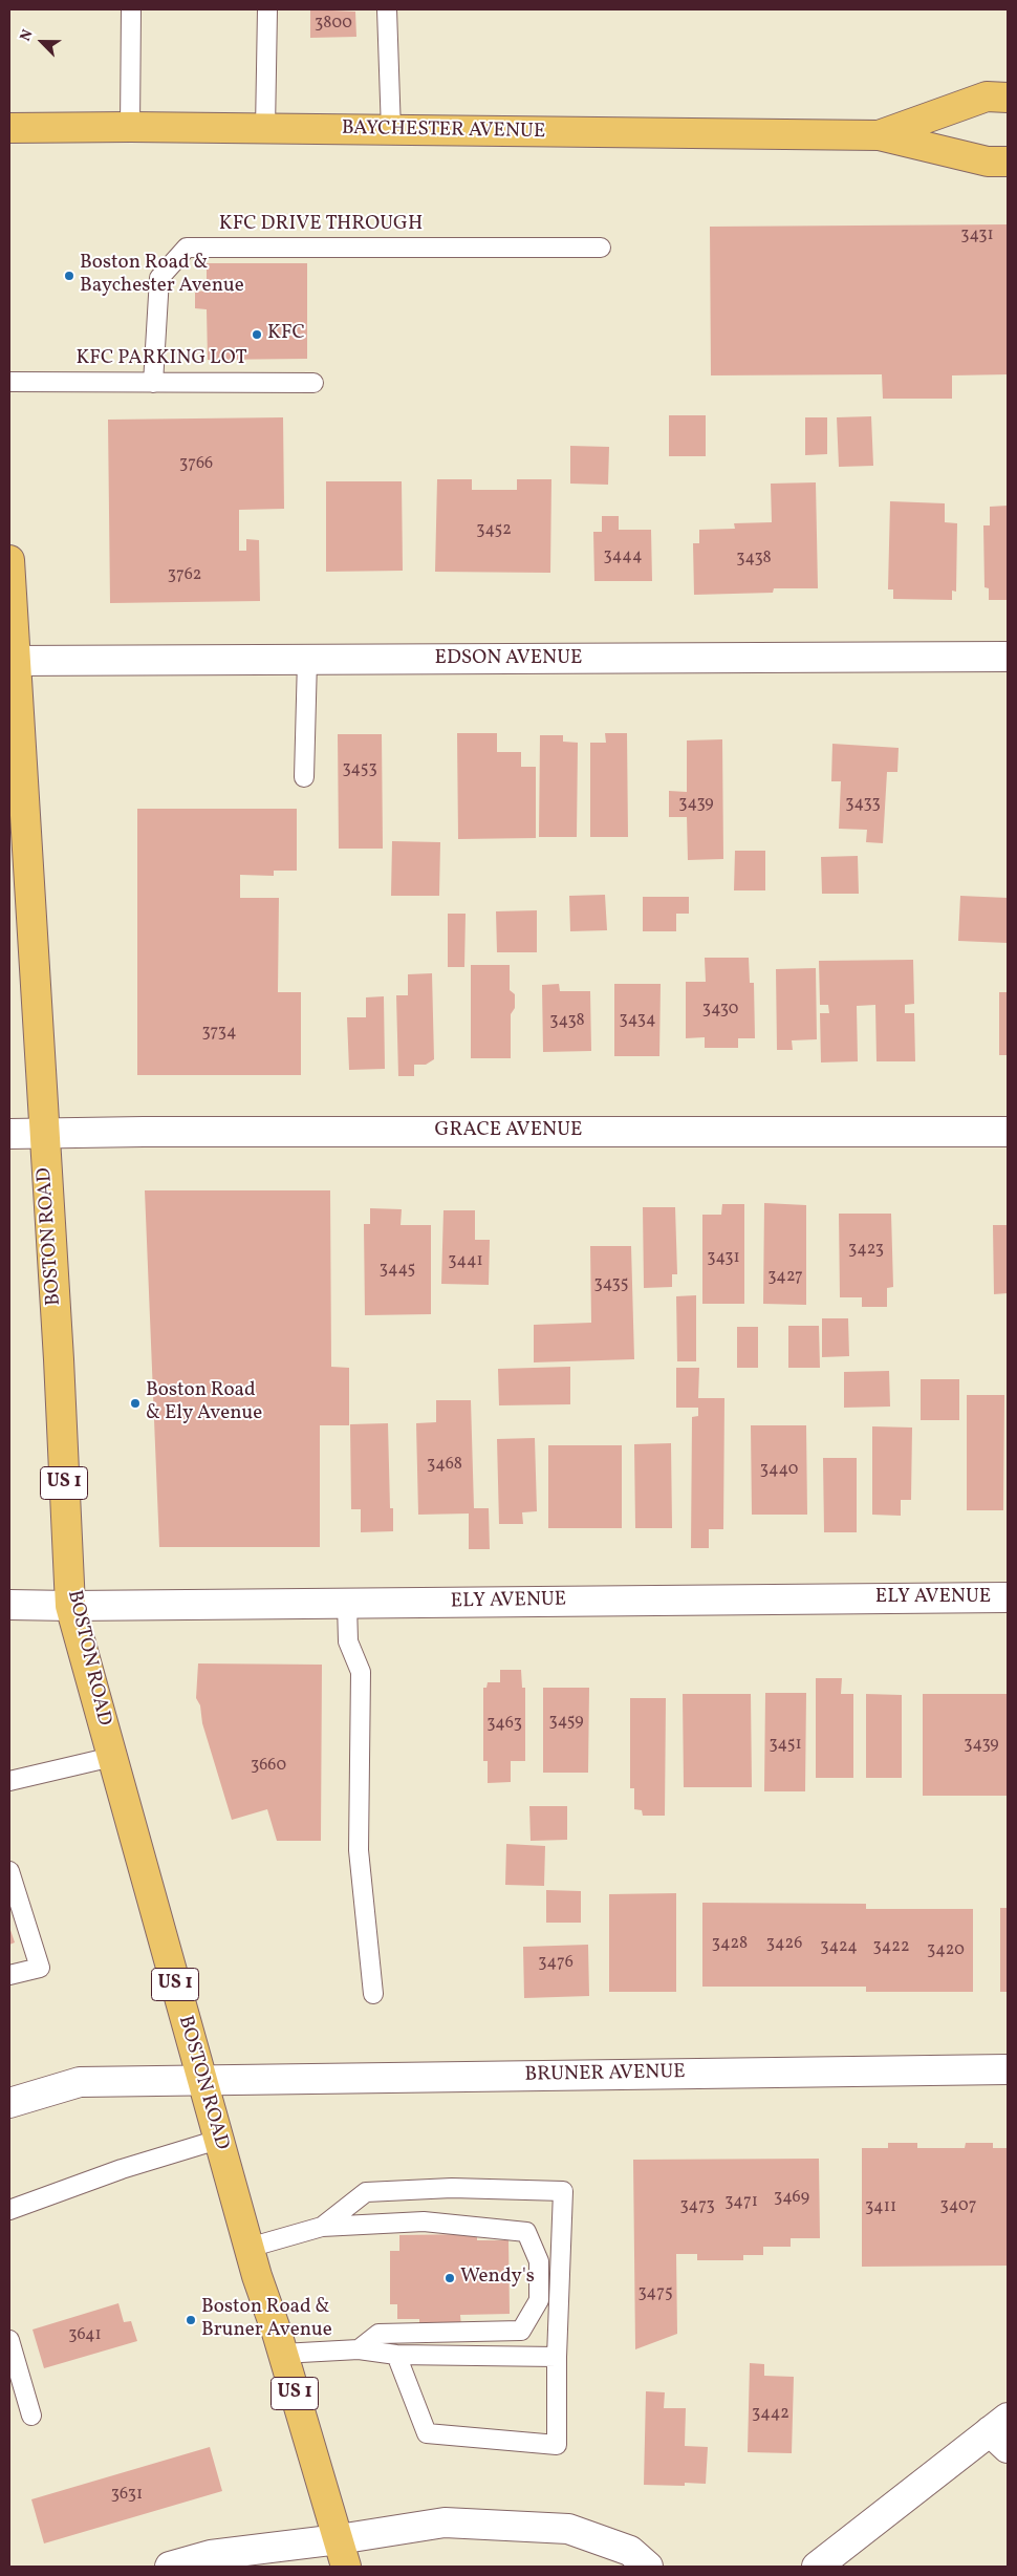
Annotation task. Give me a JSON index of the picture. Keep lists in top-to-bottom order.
{
  "streets": {
    "main road": ["BAYCHESTER AVENUE", "BOSTON ROAD", "US 1"],
    "street": [
      "EDSON AVENUE",
      "GRACE AVENUE",
      "ELY AVENUE",
      "BRUNER AVENUE"
    ],
    "lane": ["KFC DRIVE THROUGH", "KFC PARKING LOT"]
  },
  "crossings": [
    ["KFC DRIVE THROUGH", "KFC PARKING LOT"],
    ["EDSON AVENUE", "BOSTON ROAD"],
    ["GRACE AVENUE", "BOSTON ROAD"],
    ["BOSTON ROAD", "ELY AVENUE"],
    ["BOSTON ROAD", "BRUNER AVENUE"]
  ],
  "places": [
    "Boston Road & Baychester Avenue",
    "KFC",
    "Boston Road & Ely Avenue",
    "Wendy's",
    "Boston Road & Bruner Avenue"
  ],
  "house_numbers": [
    "3800",
    "3431",
    "3766",
    "3452",
    "3444",
    "3438",
    "3762",
    "3453",
    "3439",
    "3433",
    "3430",
    "3434",
    "3438",
    "3734",
    "3423",
    "3431",
    "3441",
    "3445",
    "3427",
    "3435",
    "3468",
    "3440",
    "3459",
    "3463",
    "3451",
    "3439",
    "3660",
    "3428",
    "3426",
    "3424",
    "3422",
    "3420",
    "3476",
    "3469",
    "3471",
    "3473",
    "3407",
    "3411",
    "3475",
    "3641",
    "3442",
    "3631"
  ],
  "north": "top left"
}
